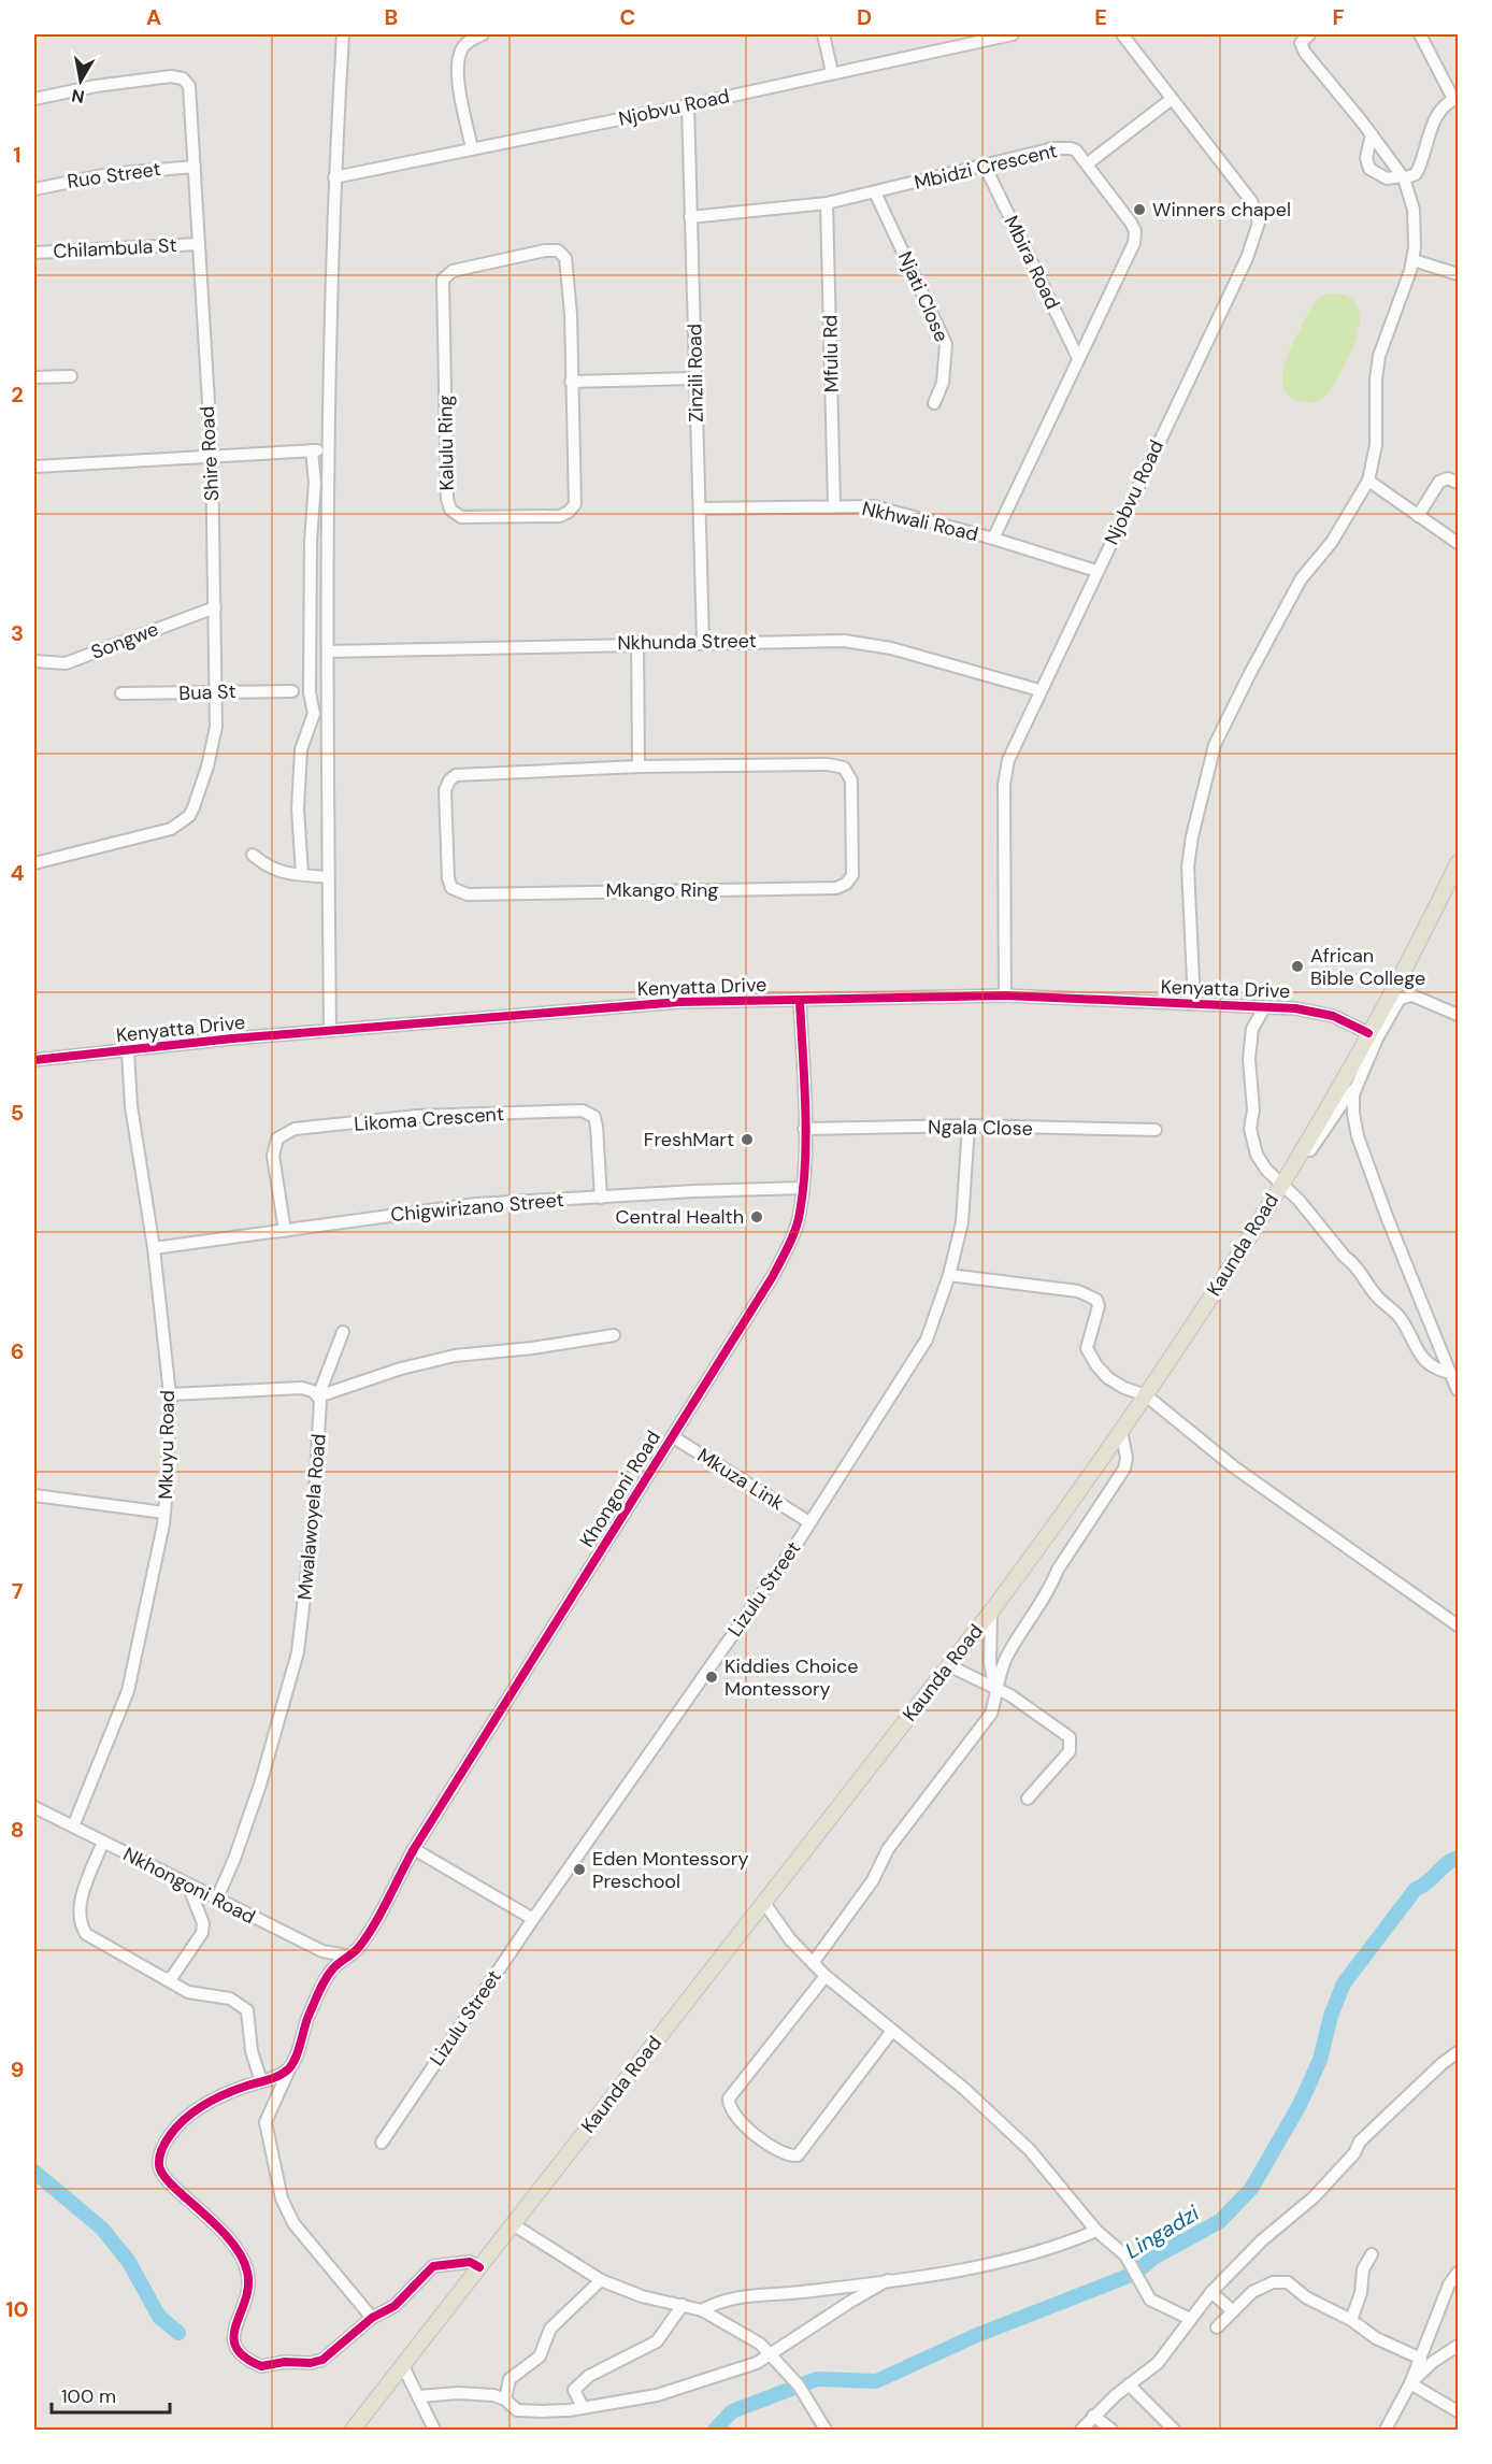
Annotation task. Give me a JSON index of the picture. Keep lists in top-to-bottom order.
{
  "streets": {
    "main road": ["Kaunda Road"],
    "street": [
      "Njobvu Road",
      "Mbidzi Crescent",
      "Ruo Street",
      "Chilambula St",
      "Mbira Road",
      "Njati Close",
      "Mfulu Rd",
      "Zinzili Road",
      "Kalulu Ring",
      "Shire Road",
      "Nkhwali Road",
      "Songwe",
      "Nkhunda Street",
      "Bua St",
      "Mkango Ring",
      "Kenyatta Drive",
      "Likoma Crescent",
      "Ngala Close",
      "Chigwirizano Street",
      "Mkuyu Road",
      "Mkuza Link",
      "Khongoni Road",
      "Mwalawoyela Road",
      "Lizulu Street",
      "Nkhongoni Road"
    ]
  },
  "crossings": [
    ["Njobvu Road", "Zinzili Road"],
    ["Njobvu Road", "Nkhwali Road"],
    ["Njobvu Road", "Nkhunda Street"],
    ["Njobvu Road", "Kenyatta Drive"],
    ["Mbidzi Crescent", "Mbira Road"],
    ["Mbidzi Crescent", "Njati Close"],
    ["Mbidzi Crescent", "Mfulu Rd"],
    ["Mbidzi Crescent", "Zinzili Road"],
    ["Mbidzi Crescent", "Nkhwali Road"],
    ["Ruo Street", "Shire Road"],
    ["Chilambula St", "Shire Road"],
    ["Mfulu Rd", "Nkhwali Road"],
    ["Zinzili Road", "Nkhwali Road"],
    ["Zinzili Road", "Nkhunda Street"],
    ["Shire Road", "Songwe"],
    ["Shire Road", "Bua St"],
    ["Kenyatta Drive", "Kaunda Road"],
    ["Kenyatta Drive", "Mkuyu Road"],
    ["Kenyatta Drive", "Khongoni Road"],
    ["Likoma Crescent", "Chigwirizano Street"],
    ["Ngala Close", "Khongoni Road"],
    ["Ngala Close", "Lizulu Street"],
    ["Chigwirizano Street", "Mkuyu Road"],
    ["Chigwirizano Street", "Khongoni Road"],
    ["Mkuyu Road", "Nkhongoni Road"],
    ["Mkuza Link", "Khongoni Road"],
    ["Mkuza Link", "Lizulu Street"],
    ["Khongoni Road", "Nkhongoni Road"],
    ["Mwalawoyela Road", "Nkhongoni Road"]
  ],
  "water": ["Lingadzi"],
  "places": [
    "Winners chapel",
    "African Bible College",
    "FreshMart",
    "Central Health",
    "Kiddies Choice Montessory",
    "Eden Montessory Preschool"
  ],
  "scale_bar": "100 m",
  "north": "bottom",
  "grid": {
    "columns": [
      "A",
      "B",
      "C",
      "D",
      "E",
      "F"
    ],
    "rows": [
      "1",
      "2",
      "3",
      "4",
      "5",
      "6",
      "7",
      "8",
      "9",
      "10"
    ]
  }
}
